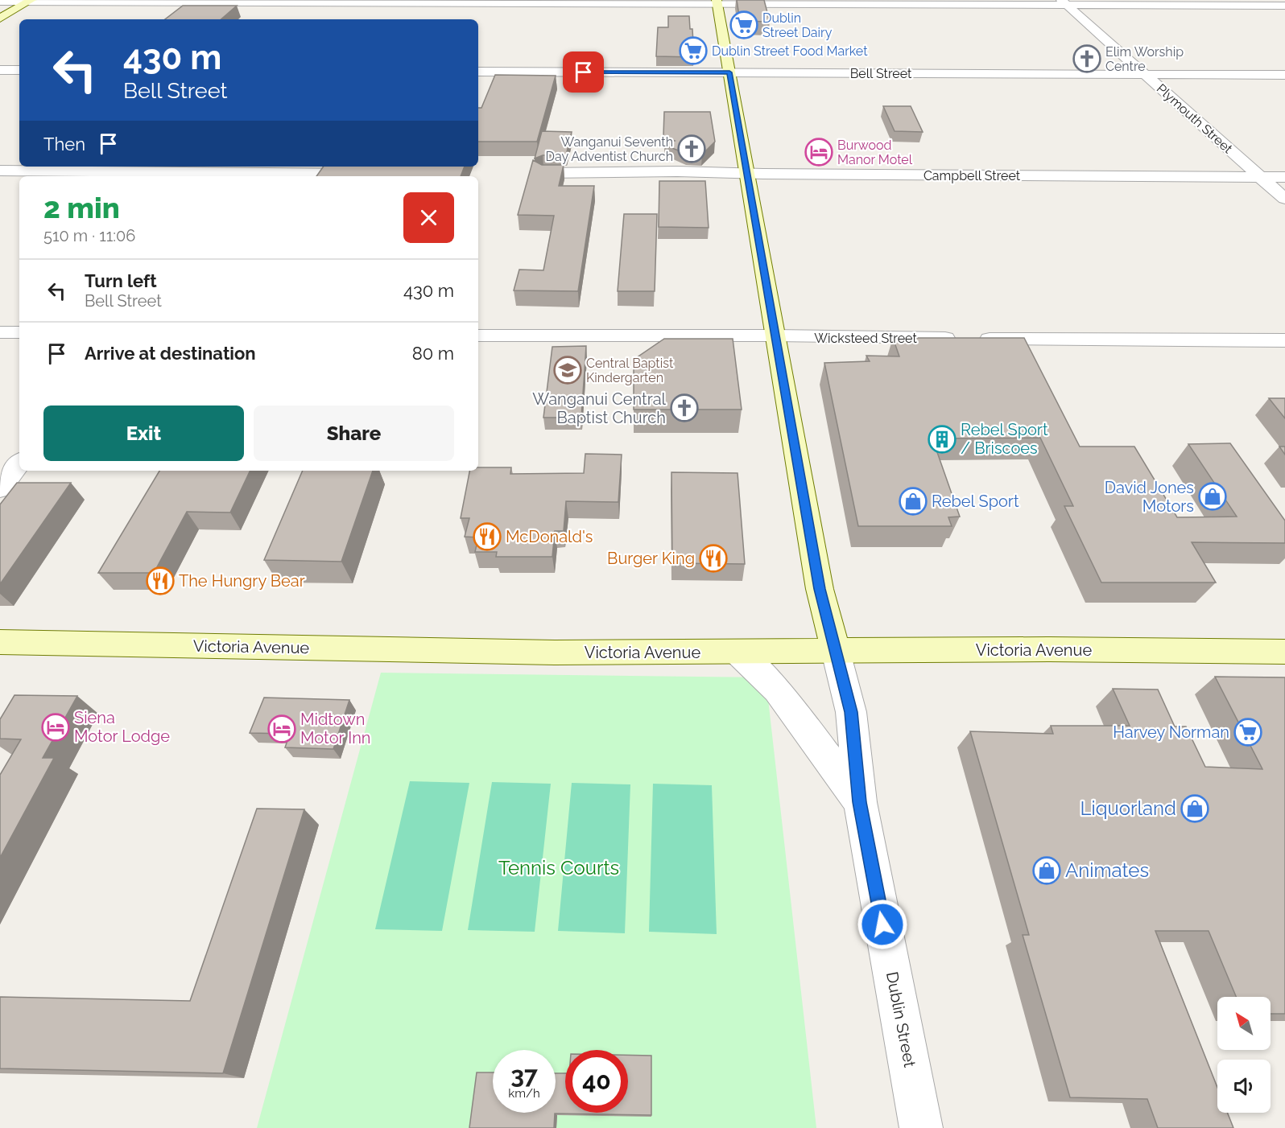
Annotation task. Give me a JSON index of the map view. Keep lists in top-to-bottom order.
{
  "streets": {
    "main road": ["Victoria Avenue", "Dublin Street"],
    "street": [
      "Bell Street",
      "Plymouth Street",
      "Campbell Street",
      "Wicksteed Street"
    ]
  },
  "crossings": [
    ["Bell Street", "Plymouth Street"],
    ["Bell Street", "Dublin Street"],
    ["Plymouth Street", "Campbell Street"],
    ["Campbell Street", "Dublin Street"],
    ["Wicksteed Street", "Dublin Street"],
    ["Victoria Avenue", "Dublin Street"]
  ],
  "parks": ["Tennis Courts"],
  "places": {
    "supermarket": ["Dublin Street Dairy", "Dublin Street Food Market", "Harvey Norman"],
    "church": ["Elim Worship Centre", "Wanganui Seventh Day Adventist Church", "Wanganui Central Baptist Church"],
    "hotel": ["Burwood Manor Motel", "Siena Motor Lodge", "Midtown Motor Inn"],
    "school or university": ["Central Baptist Kindergarten"],
    "building": ["Rebel Sport / Briscoes"],
    "shop": [
      "David Jones Motors",
      "Rebel Sport",
      "Liquorland",
      "Animates"
    ],
    "restaurant": ["McDonald's", "Burger King", "The Hungry Bear"]
  },
  "north": "top left",
  "page": {
    "turn": ["430 m", "Bell Street"],
    "then": "Then",
    "heading": ["2 min", "510 m · 11:06"],
    "list": [
      {
        "name": "Turn left",
        "note": "Bell Street",
        "value": "430 m"
      },
      {
        "name": "Arrive at destination",
        "value": "80 m"
      }
    ],
    "buttons": ["Exit", "Share"],
    "speed": "37 km/h",
    "limit": "40"
  }
}
